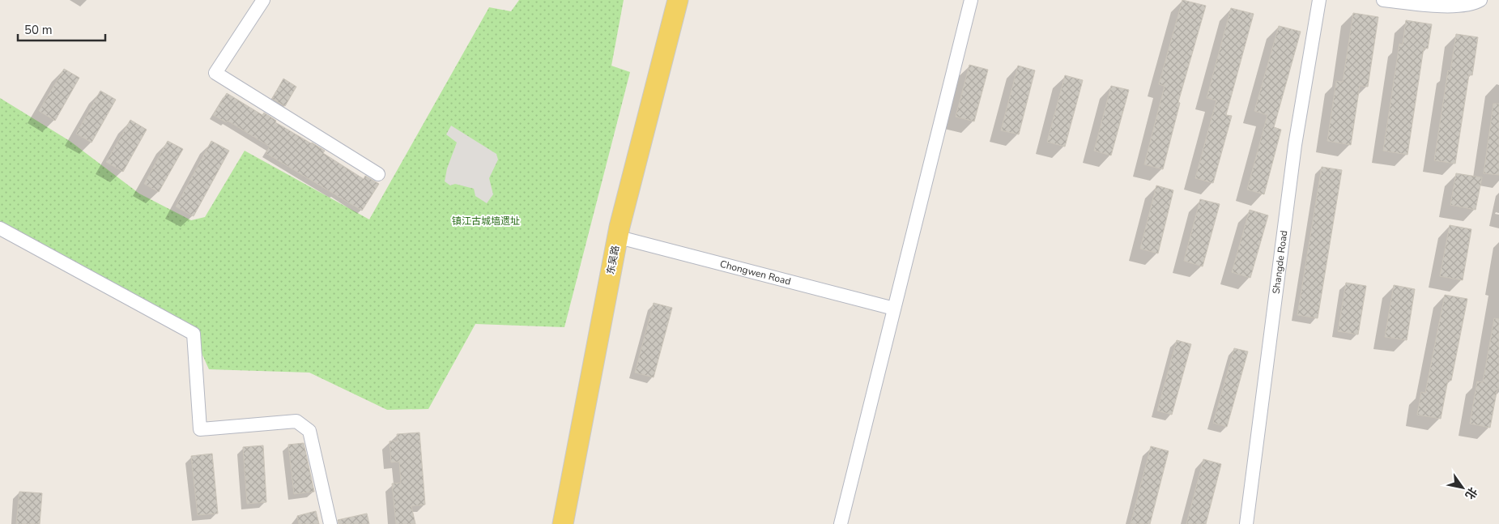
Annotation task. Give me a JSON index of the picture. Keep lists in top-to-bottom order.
{
  "streets": {
    "main road": ["东吴路"],
    "street": ["Shangde Road", "Chongwen Road"]
  },
  "crossings": [
    ["东吴路", "Chongwen Road"]
  ],
  "parks": ["镇江古城墙遗址"],
  "scale_bar": "50 m",
  "north": "bottom right"
}
